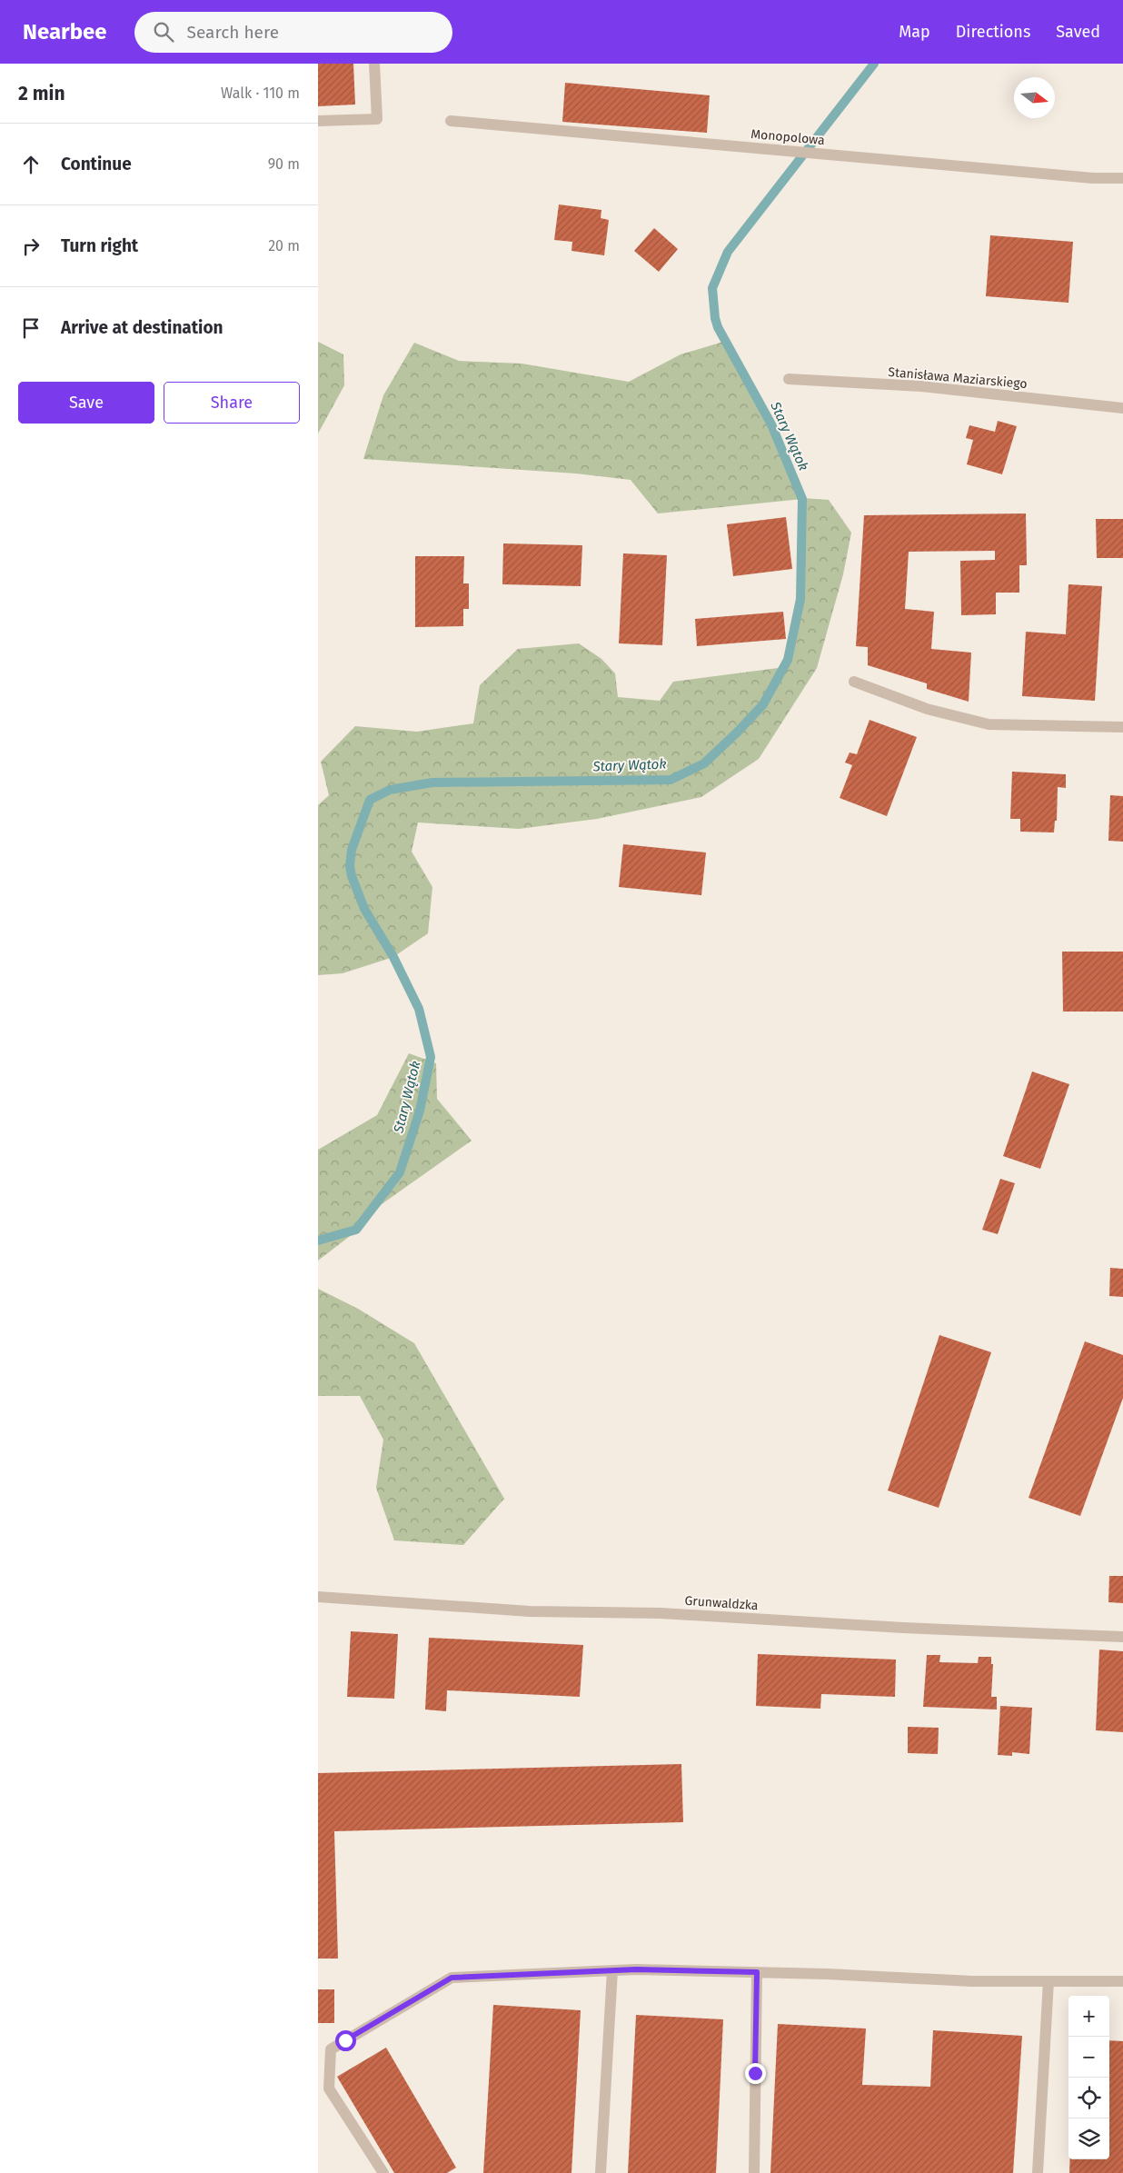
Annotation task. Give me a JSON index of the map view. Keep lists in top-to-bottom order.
{
  "streets": {
    "street": ["Monopolowa", "Stanisława Maziarskiego", "Grunwaldzka"]
  },
  "water": ["Stary Wątok"],
  "north": "right",
  "page": {
    "header": "Nearbee",
    "search": "Search here",
    "nav": ["Map", "Directions", "Saved"],
    "heading": ["2 min", "Walk · 110 m"],
    "list": [
      ["Continue", "90 m"],
      ["Turn right", "20 m"],
      "Arrive at destination"
    ],
    "buttons": ["Save", "Share"],
    "map_buttons": ["+", "−"]
  }
}
